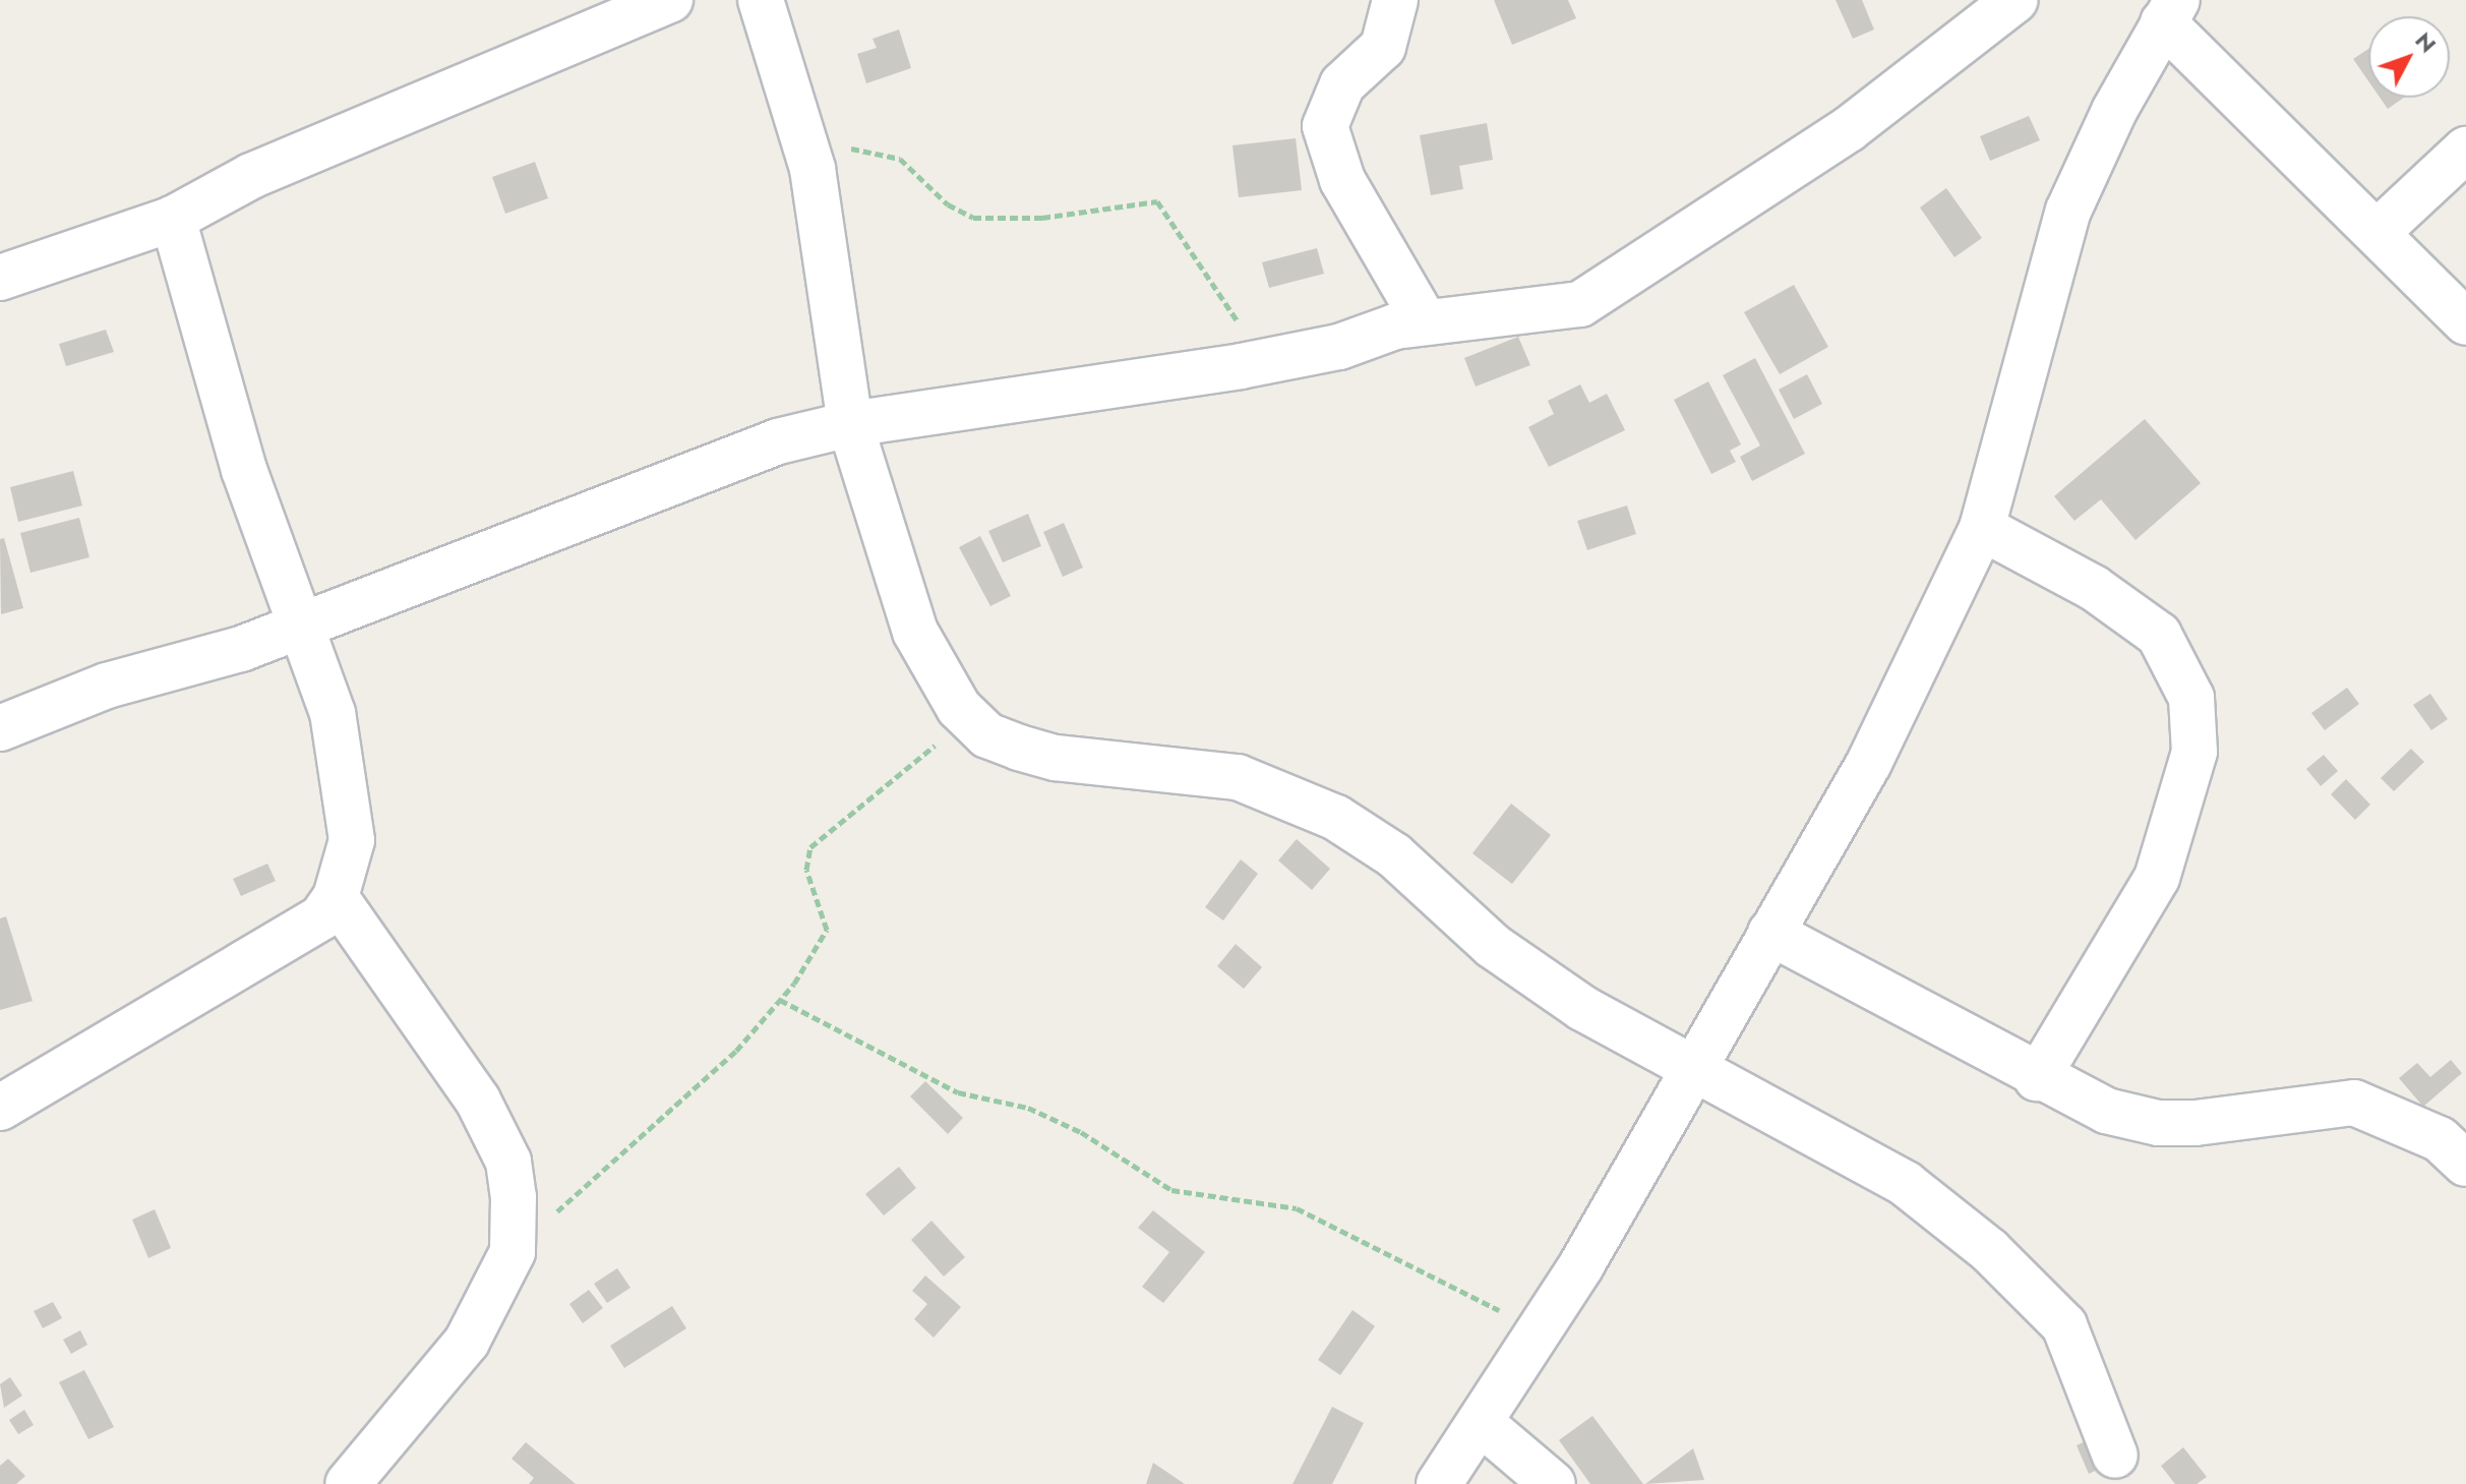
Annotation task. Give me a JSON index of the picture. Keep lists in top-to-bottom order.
{
  "north": "top right"
}
